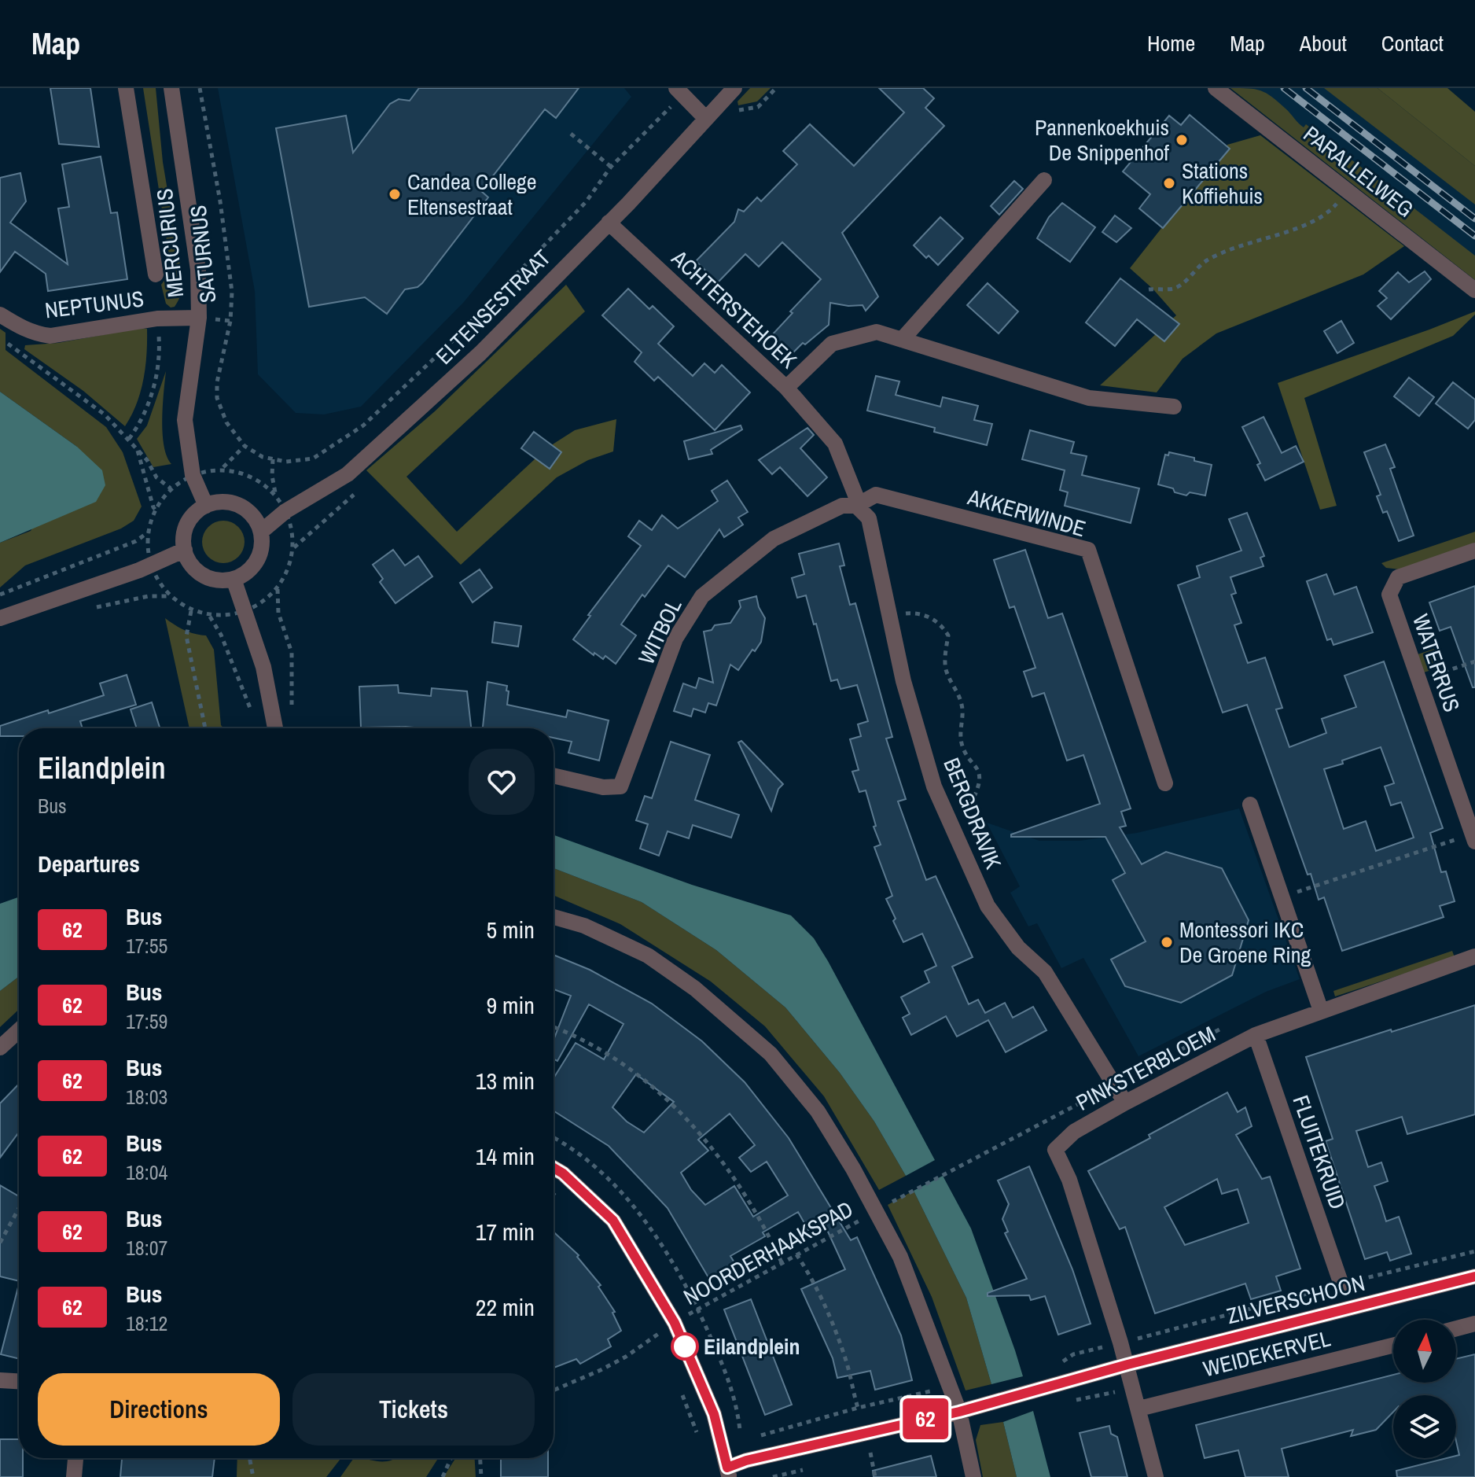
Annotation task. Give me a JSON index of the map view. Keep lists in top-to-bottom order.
{
  "streets": {
    "street": [
      "PARALLELWEG",
      "MERCURIUS",
      "SATURNUS",
      "NEPTUNUS",
      "ELTENSESTRAAT",
      "ACHTERSTEHOEK",
      "AKKERWINDE",
      "WITBOL",
      "WATERRUS",
      "BERGDRAVIK",
      "PINKSTERBLOEM",
      "FLUITEKRUID",
      "ZILVERSCHOON",
      "WEIDEKERVEL"
    ],
    "path": ["NOORDERHAAKSPAD"]
  },
  "crossings": [
    ["MERCURIUS", "SATURNUS"],
    ["MERCURIUS", "NEPTUNUS"],
    ["SATURNUS", "NEPTUNUS"],
    ["SATURNUS", "ELTENSESTRAAT"],
    ["ELTENSESTRAAT", "ACHTERSTEHOEK"],
    ["AKKERWINDE", "WITBOL"],
    ["AKKERWINDE", "BERGDRAVIK"],
    ["WITBOL", "BERGDRAVIK"],
    ["BERGDRAVIK", "PINKSTERBLOEM"],
    ["PINKSTERBLOEM", "FLUITEKRUID"],
    ["PINKSTERBLOEM", "ZILVERSCHOON"],
    ["PINKSTERBLOEM", "WEIDEKERVEL"]
  ],
  "places": [
    "Pannenkoekhuis De Snippenhof",
    "Stations Koffiehuis",
    "Candea College Eltensestraat",
    "Montessori IKC De Groene Ring",
    "Eilandplein"
  ],
  "lines": ["bus line 62"],
  "north": "top",
  "page": {
    "header": "Map",
    "nav": [
      "Home",
      "Map",
      "About",
      "Contact"
    ],
    "on_map": "62",
    "heading": [
      ["Eilandplein", "Bus"],
      "Departures"
    ],
    "list": [
      {
        "mark": "62",
        "name": "Bus",
        "note": "17:55",
        "value": "5 min"
      },
      {
        "mark": "62",
        "name": "Bus",
        "note": "17:59",
        "value": "9 min"
      },
      {
        "mark": "62",
        "name": "Bus",
        "note": "18:03",
        "value": "13 min"
      },
      {
        "mark": "62",
        "name": "Bus",
        "note": "18:04",
        "value": "14 min"
      },
      {
        "mark": "62",
        "name": "Bus",
        "note": "18:07",
        "value": "17 min"
      },
      {
        "mark": "62",
        "name": "Bus",
        "note": "18:12",
        "value": "22 min"
      }
    ],
    "buttons": ["Directions", "Tickets"]
  }
}
